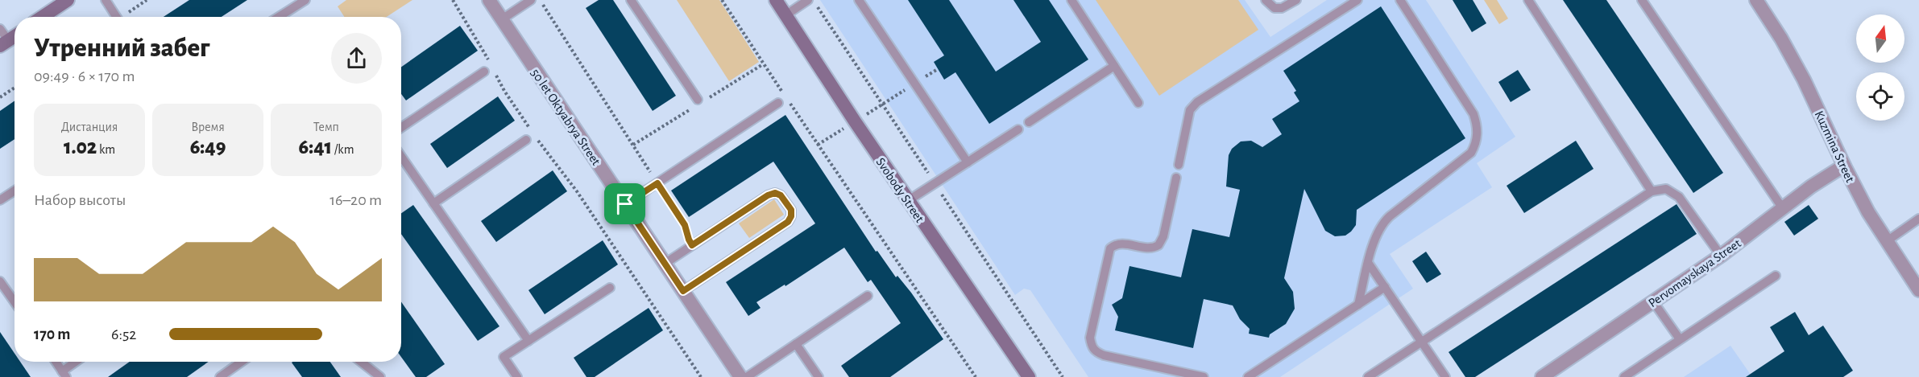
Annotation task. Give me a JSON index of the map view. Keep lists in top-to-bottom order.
{
  "streets": {
    "main road": ["Svobody Street"],
    "street": ["50 let Oktyabrya Street", "Kuzmina Street", "Pervomayskaya Street"]
  },
  "crossings": [
    ["Kuzmina Street", "Pervomayskaya Street"]
  ],
  "north": "top",
  "page": {
    "heading": ["Утренний забег", "09:49 · 6 × 170 m"],
    "stats": [
      ["Дистанция", "1.02 km"],
      ["Время", "6:49"],
      ["Темп", "6:41 /km"]
    ],
    "chart": ["Набор высоты", "16–20 m"],
    "list": [
      {
        "name": "170 m",
        "note": "6:52"
      }
    ]
  }
}
